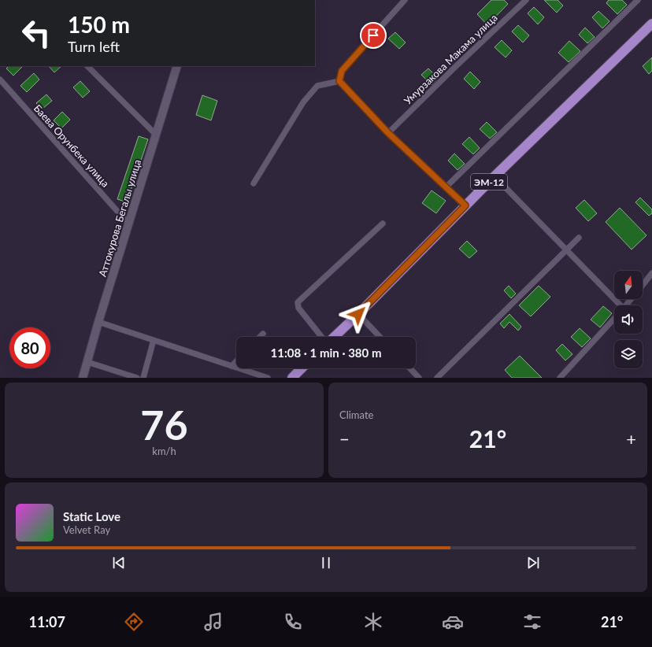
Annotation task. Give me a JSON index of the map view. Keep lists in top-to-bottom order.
{
  "streets": {
    "highway": ["ЭМ-12"],
    "main road": ["Аттокурова Бегалы улица"],
    "street": ["Умурзакова Макама улица", "Баева Орунбека улица"]
  },
  "crossings": [
    ["Баева Орунбека улица", "Аттокурова Бегалы улица"]
  ],
  "north": "top",
  "page": {
    "turn": ["150 m", "Turn left"],
    "limit": "80",
    "trip": "11:08 · 1 min · 380 m",
    "tile": [
      ["76", "km/h"],
      "Climate"
    ],
    "heat": ["−", "21°", "+"],
    "song": ["Static Love", "Velvet Ray"],
    "tabs": ["11:07", "21°"]
  }
}
